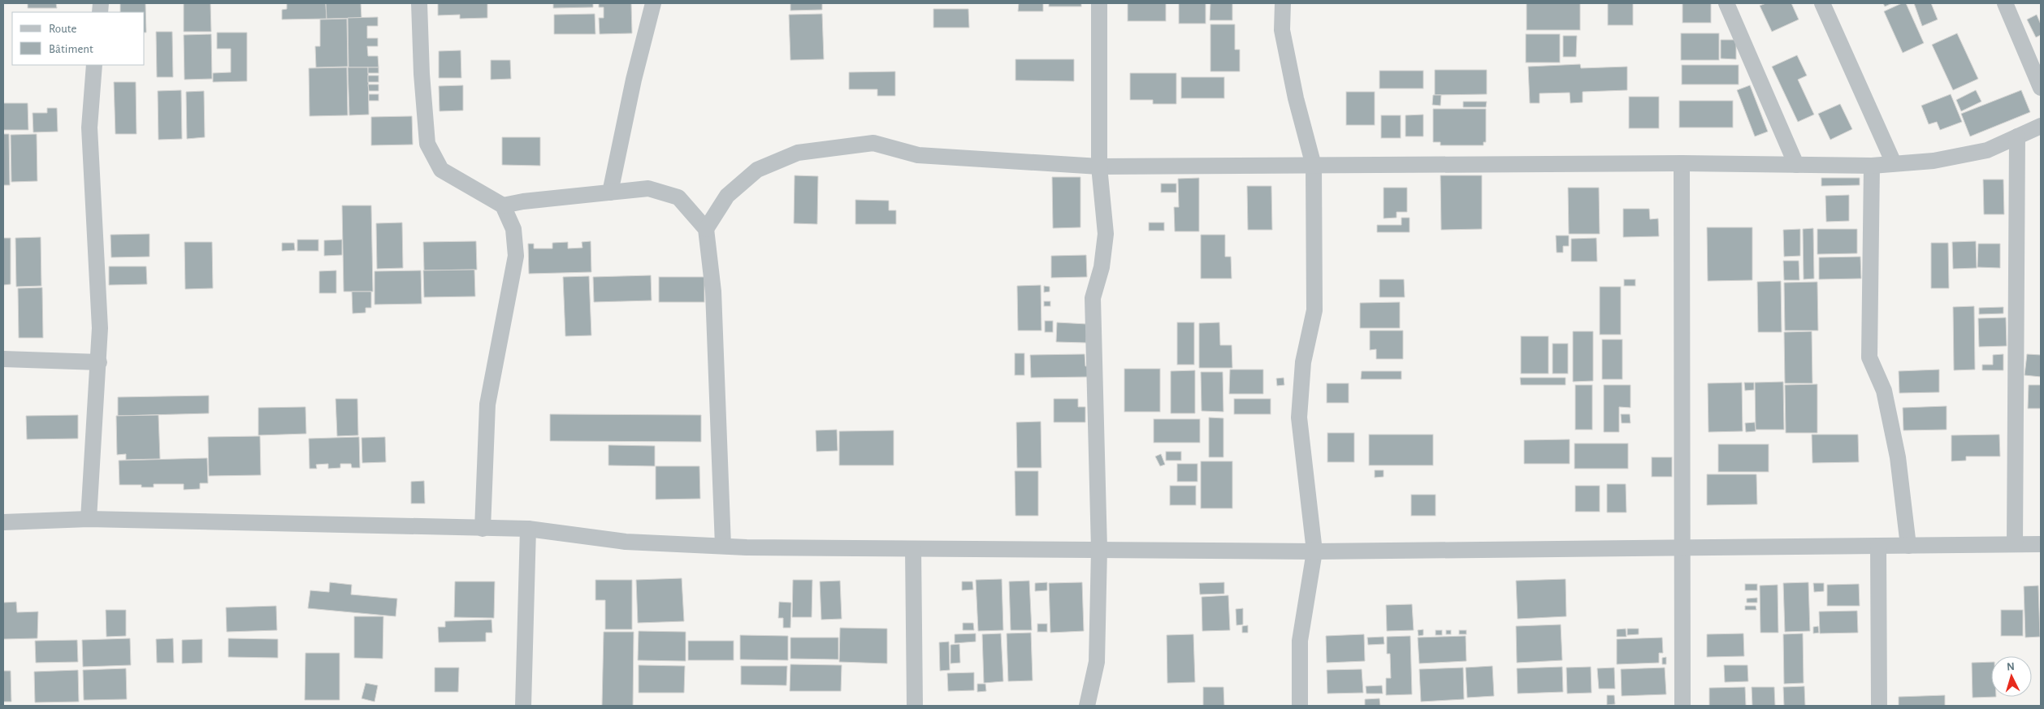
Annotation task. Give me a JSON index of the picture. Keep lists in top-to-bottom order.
{
  "legend": ["Route", "Bâtiment"],
  "north": "top"
}
